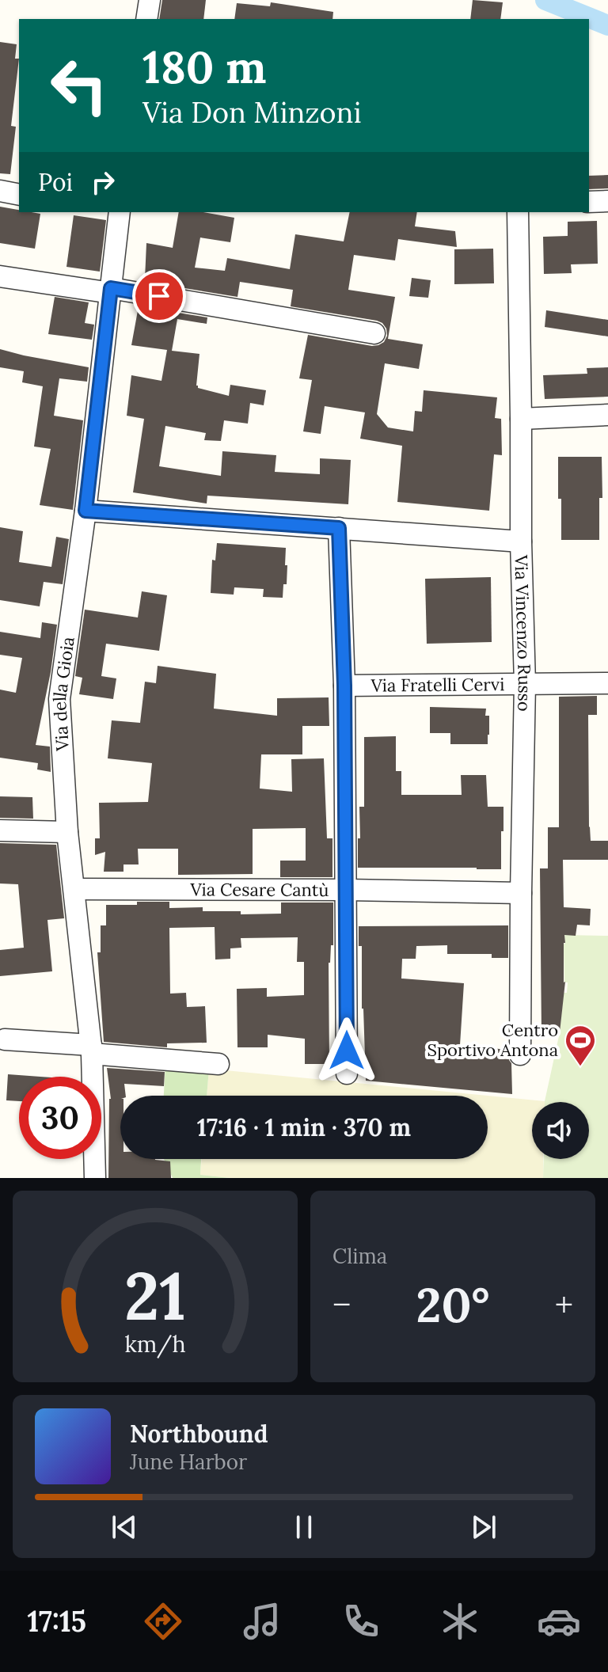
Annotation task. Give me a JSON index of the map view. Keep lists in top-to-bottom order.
{
  "streets": {
    "street": [
      "Via Vincenzo Russo",
      "Via Fratelli Cervi",
      "Via della Gioia",
      "Via Cesare Cantù"
    ]
  },
  "crossings": [
    ["Via Vincenzo Russo", "Via Fratelli Cervi"],
    ["Via Vincenzo Russo", "Via Cesare Cantù"],
    ["Via della Gioia", "Via Cesare Cantù"]
  ],
  "places": {
    "sports": ["Centro Sportivo Antona"]
  },
  "page": {
    "turn": ["180 m", "Via Don Minzoni"],
    "then": "Poi",
    "limit": "30",
    "trip": "17:16 · 1 min · 370 m",
    "tile": "Clima",
    "heat": ["−", "20°", "+"],
    "song": ["Northbound", "June Harbor"],
    "tabs": "17:15",
    "gauge": ["21", "km/h"]
  }
}
